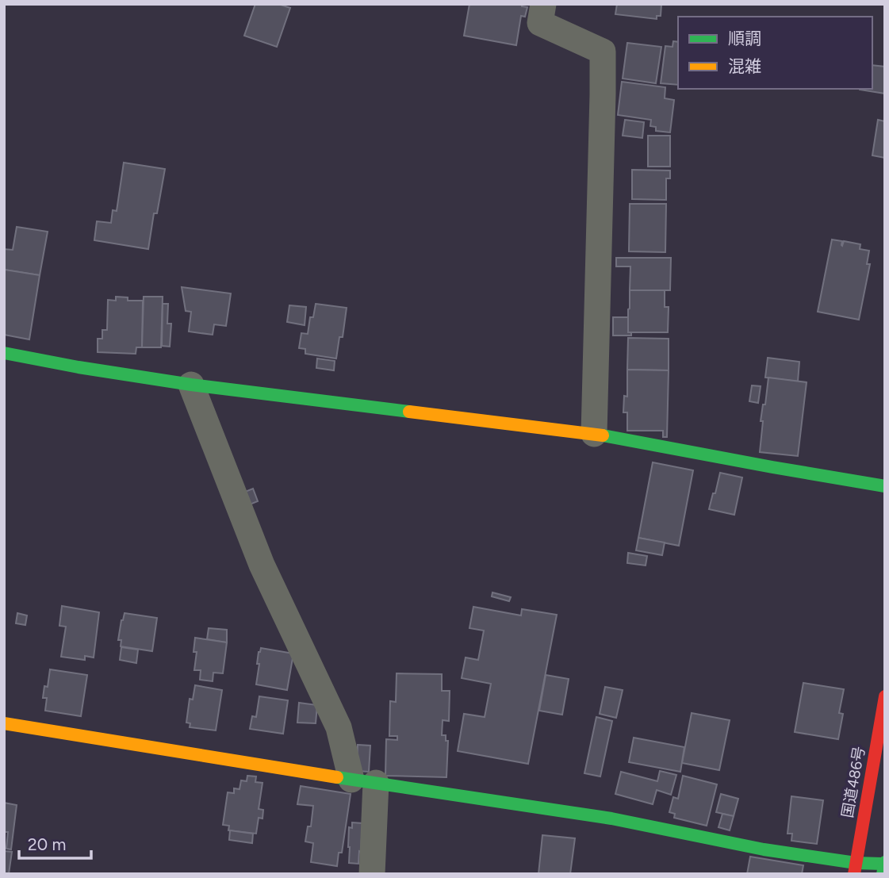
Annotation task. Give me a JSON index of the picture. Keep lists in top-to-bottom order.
{
  "streets": {
    "main road": ["国道486号"]
  },
  "legend": ["順調", "混雑"],
  "scale_bar": "20 m"
}
